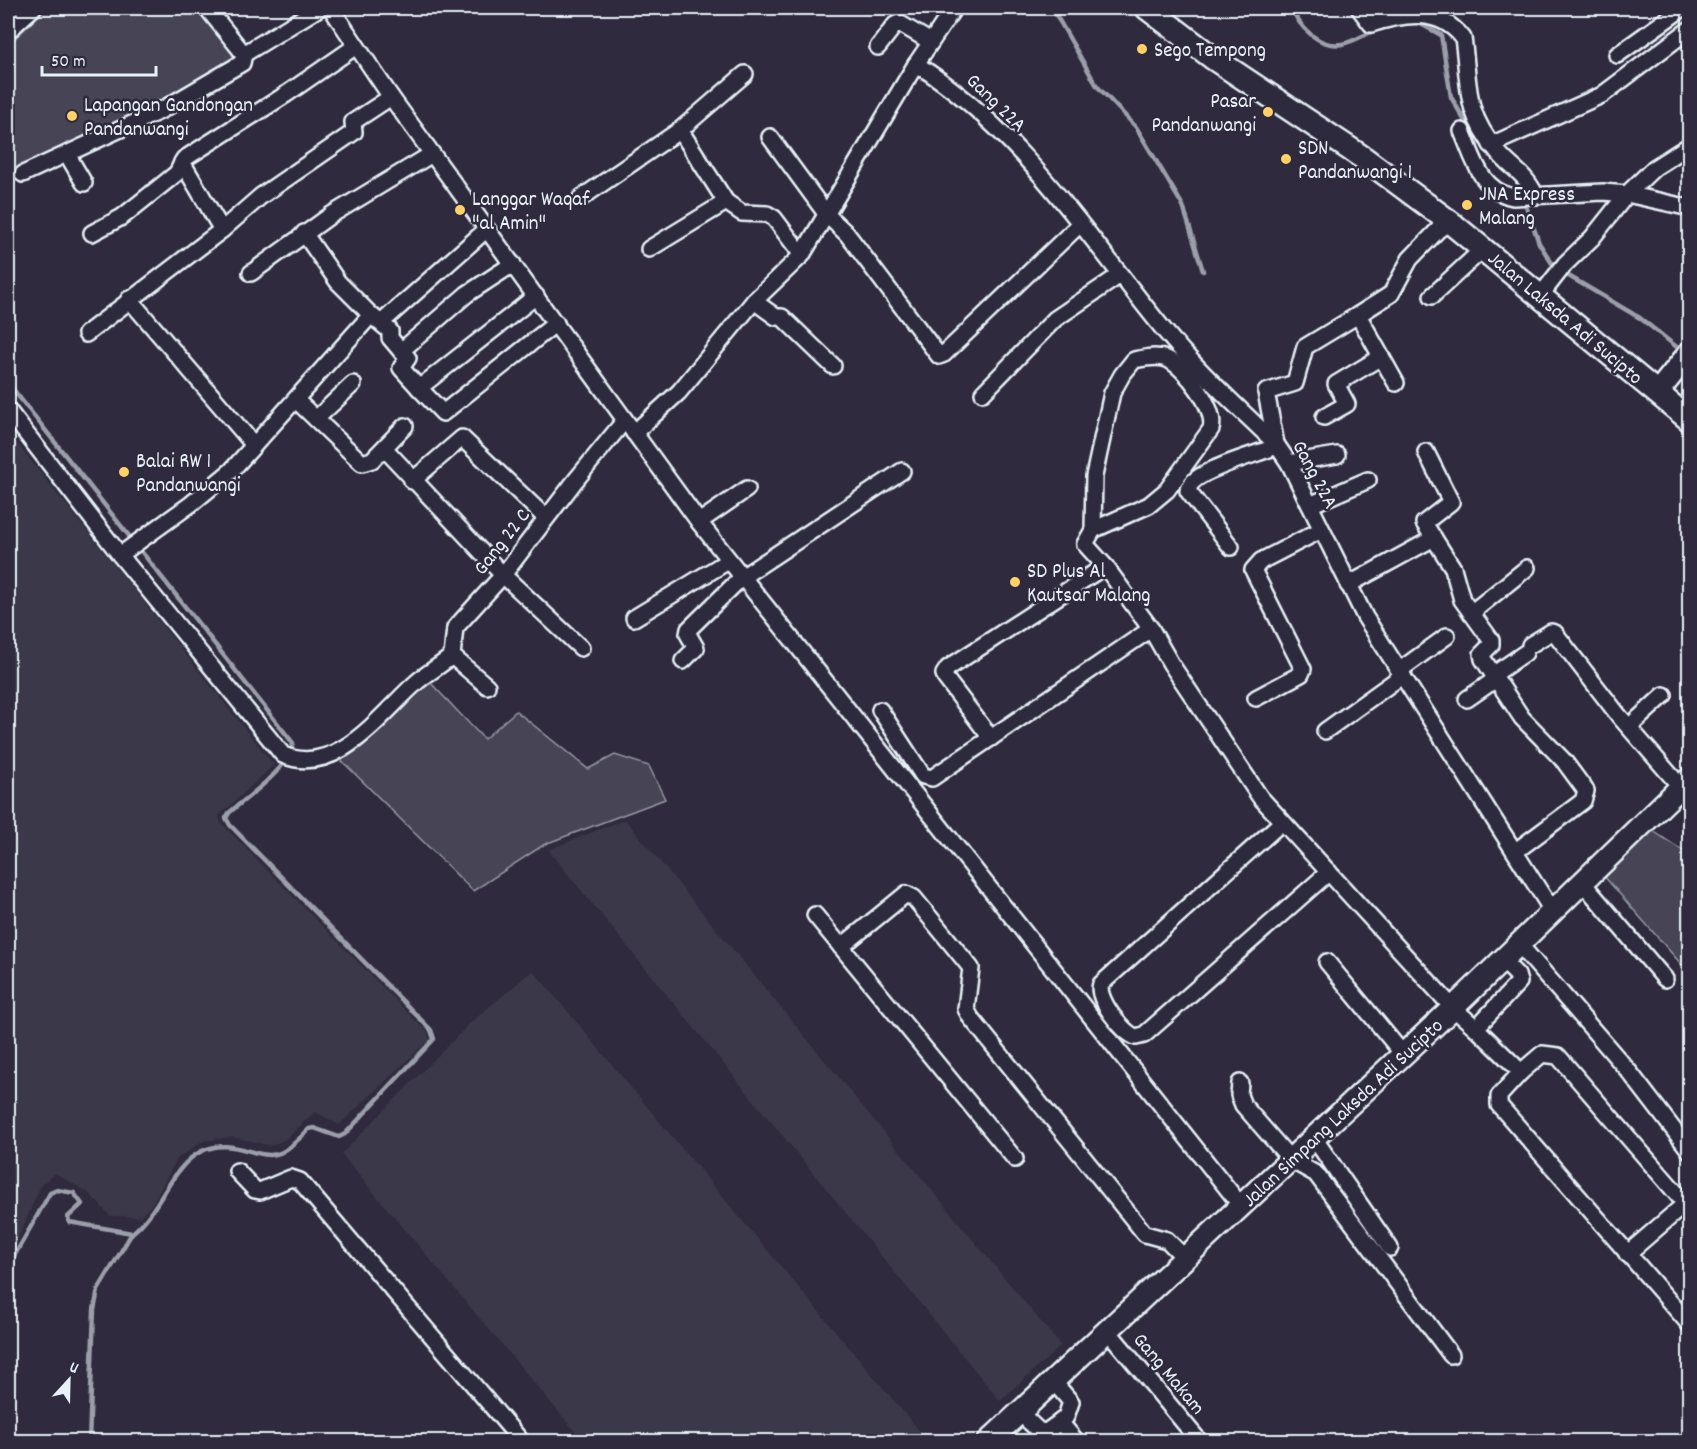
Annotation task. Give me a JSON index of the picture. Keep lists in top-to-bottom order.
{
  "streets": {
    "main road": ["Jalan Laksda Adi Sucipto"],
    "street": [
      "Gang 22A",
      "Gang 22 C",
      "Jalan Simpang Laksda Adi Sucipto",
      "Gang Makam"
    ]
  },
  "crossings": [
    ["Gang 22A", "Gang 22 C"],
    ["Gang 22A", "Jalan Simpang Laksda Adi Sucipto"],
    ["Jalan Simpang Laksda Adi Sucipto", "Gang Makam"]
  ],
  "places": [
    "Sego Tempong",
    "Pasar Pandanwangi",
    "Lapangan Gandongan Pandanwangi",
    "SDN Pandanwangi 1",
    "JNA Express Malang",
    "Langgar Waqaf \"al Amin\"",
    "Balai RW 1 Pandanwangi",
    "SD Plus Al Kautsar Malang"
  ],
  "scale_bar": "50 m",
  "north": "top"
}
